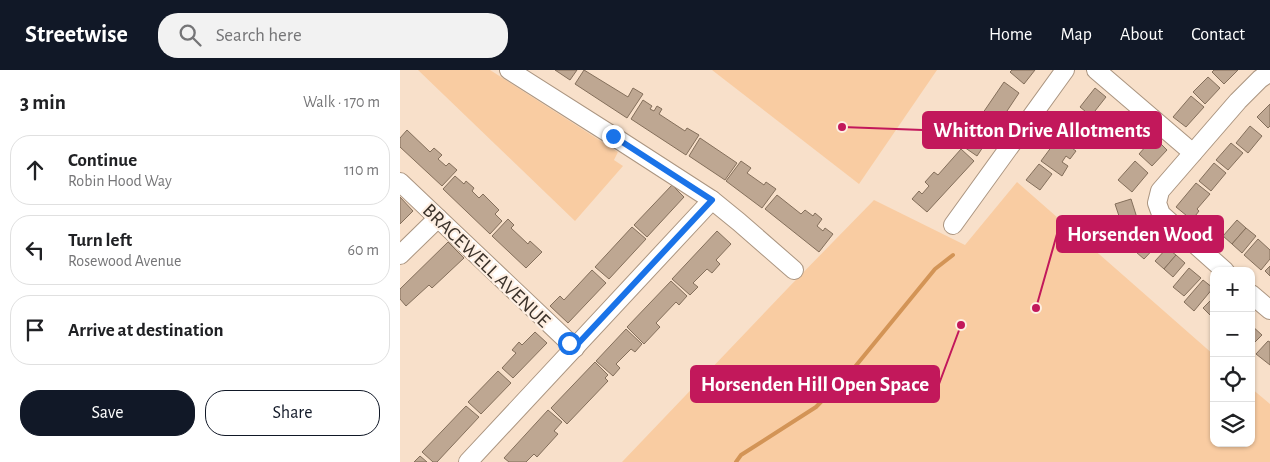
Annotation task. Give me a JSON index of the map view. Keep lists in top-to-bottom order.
{
  "streets": {
    "street": ["BRACEWELL AVENUE"]
  },
  "places": ["Whitton Drive Allotments", "Horsenden Wood", "Horsenden Hill Open Space"],
  "page": {
    "header": "Streetwise",
    "search": "Search here",
    "nav": [
      "Home",
      "Map",
      "About",
      "Contact"
    ],
    "heading": ["3 min", "Walk · 170 m"],
    "list": [
      ["Continue", "Robin Hood Way", "110 m"],
      ["Turn left", "Rosewood Avenue", "60 m"],
      "Arrive at destination"
    ],
    "map_buttons": ["+", "−"],
    "buttons": ["Save", "Share"]
  }
}
